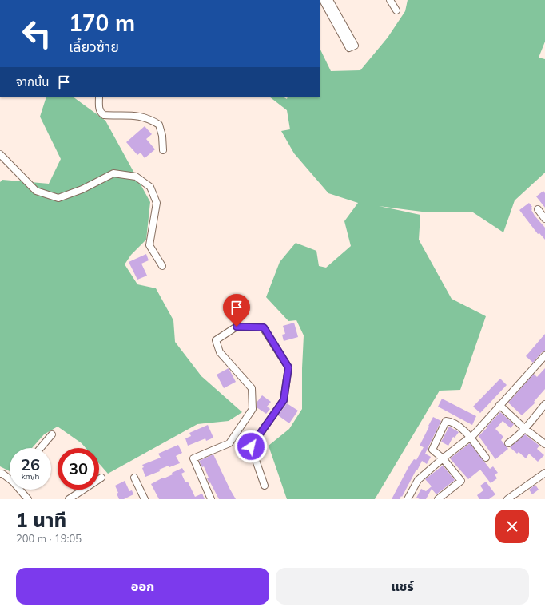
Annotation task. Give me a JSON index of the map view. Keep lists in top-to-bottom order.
{
  "page": {
    "turn": ["170 m", "เลี้ยวซ้าย"],
    "then": "จากนั้น",
    "speed": "26 km/h",
    "limit": "30",
    "heading": ["1 นาที", "200 m · 19:05"],
    "buttons": ["ออก", "แชร์"]
  }
}
